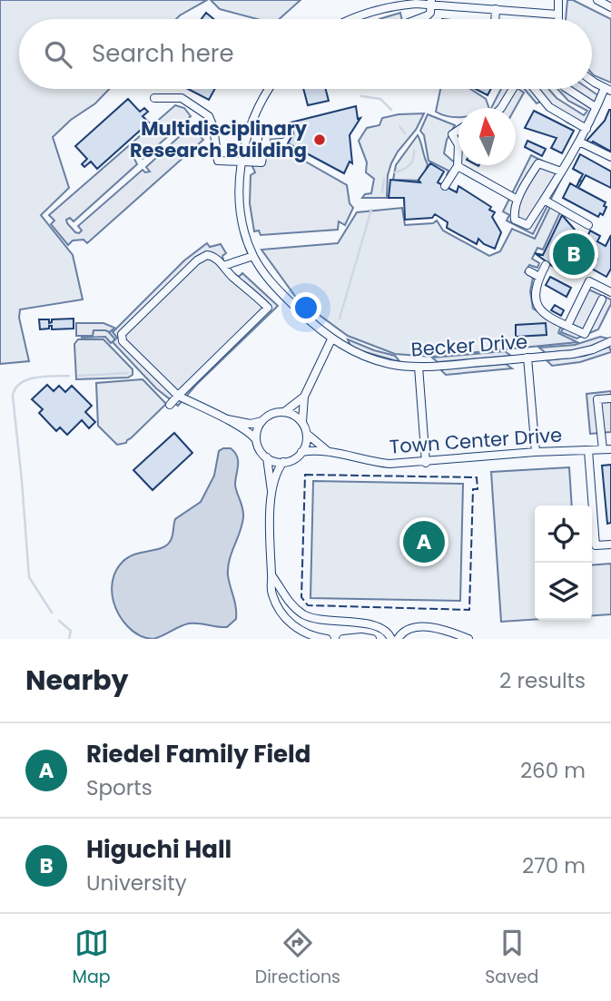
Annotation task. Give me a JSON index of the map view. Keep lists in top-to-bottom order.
{
  "streets": {
    "street": ["Becker Drive", "Town Center Drive"]
  },
  "places": ["Multidisciplinary Research Building"],
  "north": "top",
  "page": {
    "search": "Search here",
    "pins": ["B", "A"],
    "heading": ["Nearby", "2 results"],
    "list": [
      {
        "mark": "A",
        "name": "Riedel Family Field",
        "note": "Sports",
        "value": "260 m"
      },
      {
        "mark": "B",
        "name": "Higuchi Hall",
        "note": "University",
        "value": "270 m"
      }
    ],
    "nav": ["Map", "Directions", "Saved"]
  }
}
